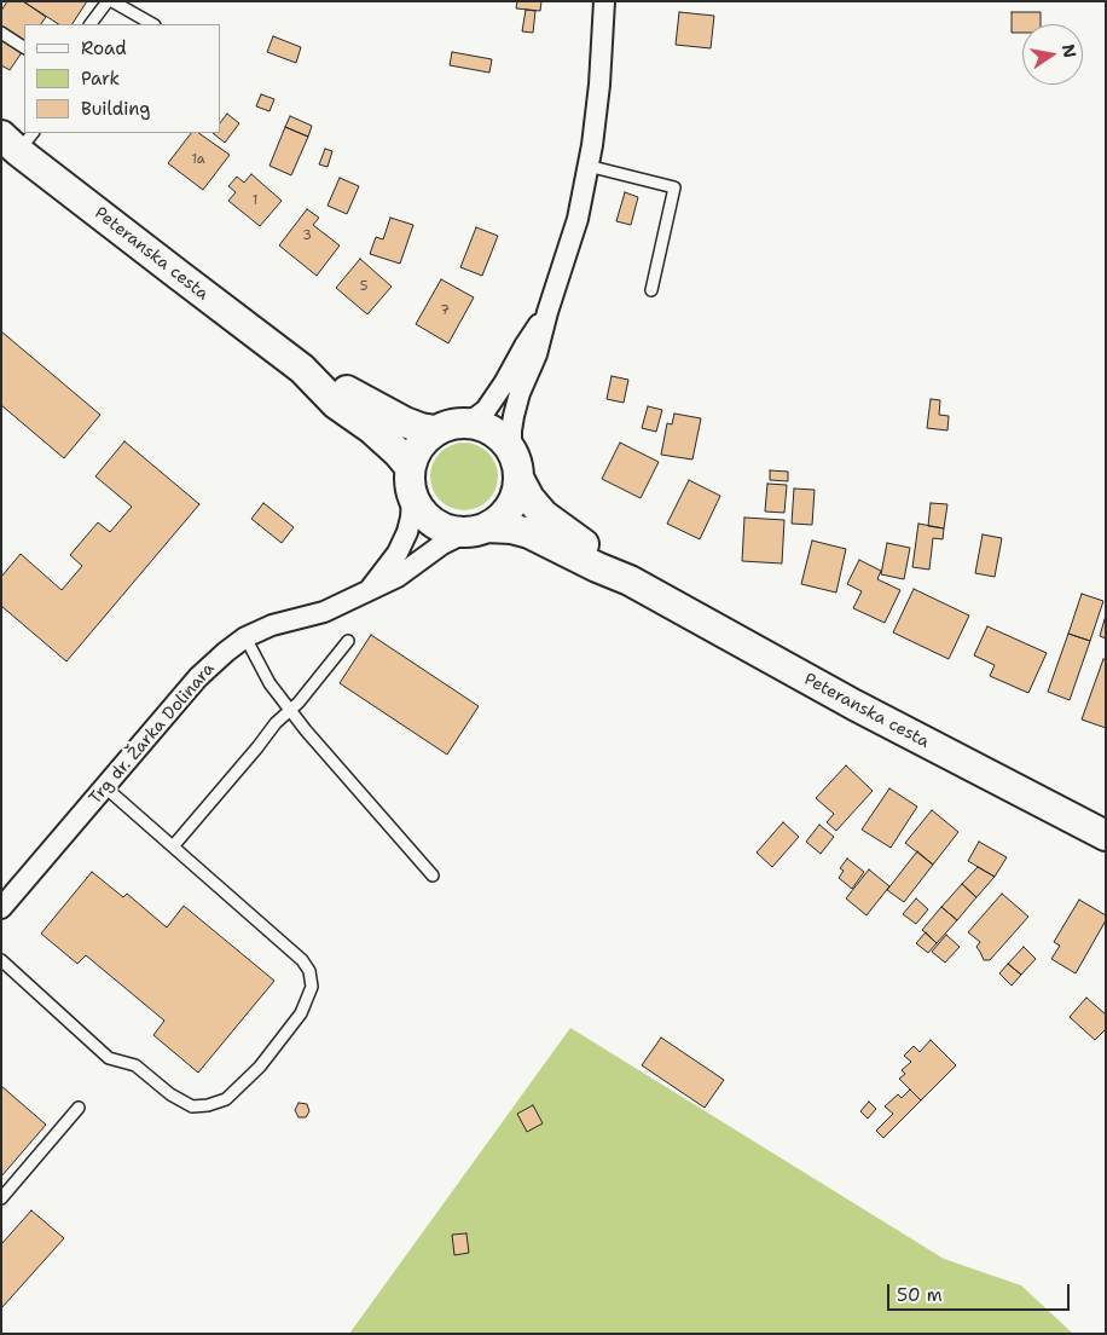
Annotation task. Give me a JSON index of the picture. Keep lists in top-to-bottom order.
{
  "streets": {
    "main road": ["Peteranska cesta"],
    "street": ["Trg dr. Žarka Dolinara"]
  },
  "crossings": [
    ["Peteranska cesta", "Trg dr. Žarka Dolinara"]
  ],
  "house_numbers": [
    "1a",
    "1",
    "3",
    "5",
    "7"
  ],
  "legend": ["Road", "Park", "Building"],
  "scale_bar": "50 m",
  "north": "right"
}
